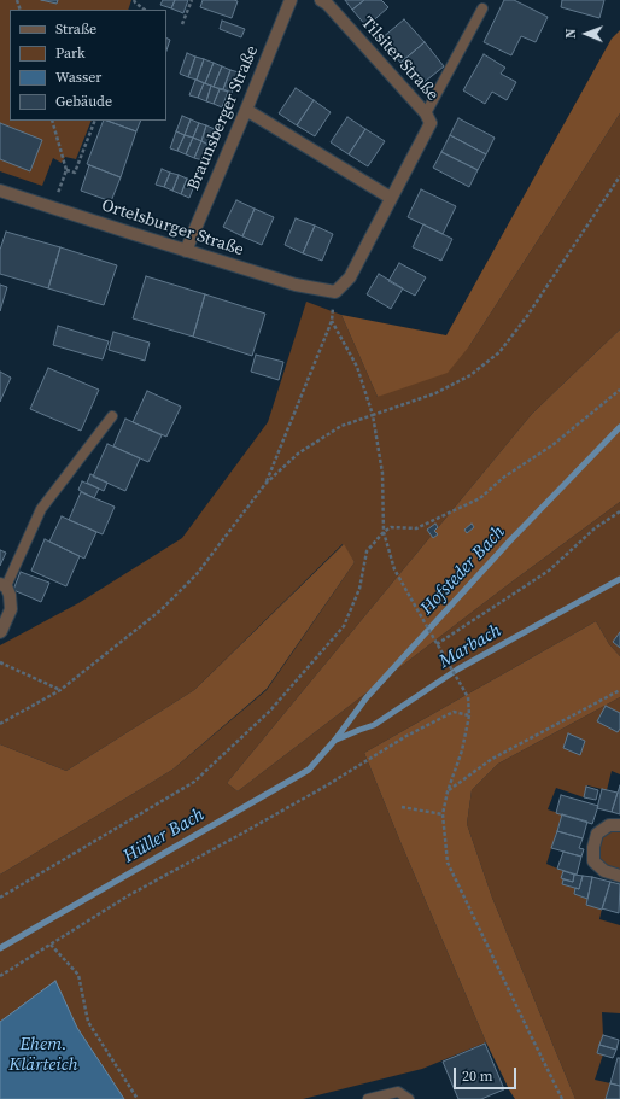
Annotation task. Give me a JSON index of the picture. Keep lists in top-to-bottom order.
{
  "streets": {
    "street": ["Tilsiter Straße", "Braunsberger Straße", "Ortelsburger Straße"]
  },
  "crossings": [
    ["Tilsiter Straße", "Ortelsburger Straße"],
    ["Braunsberger Straße", "Ortelsburger Straße"]
  ],
  "water": [
    "Hofsteder Bach",
    "Marbach",
    "Hüller Bach",
    "Ehem. Klärteich"
  ],
  "legend": [
    "Straße",
    "Park",
    "Wasser",
    "Gebäude"
  ],
  "scale_bar": "20 m",
  "north": "left"
}
